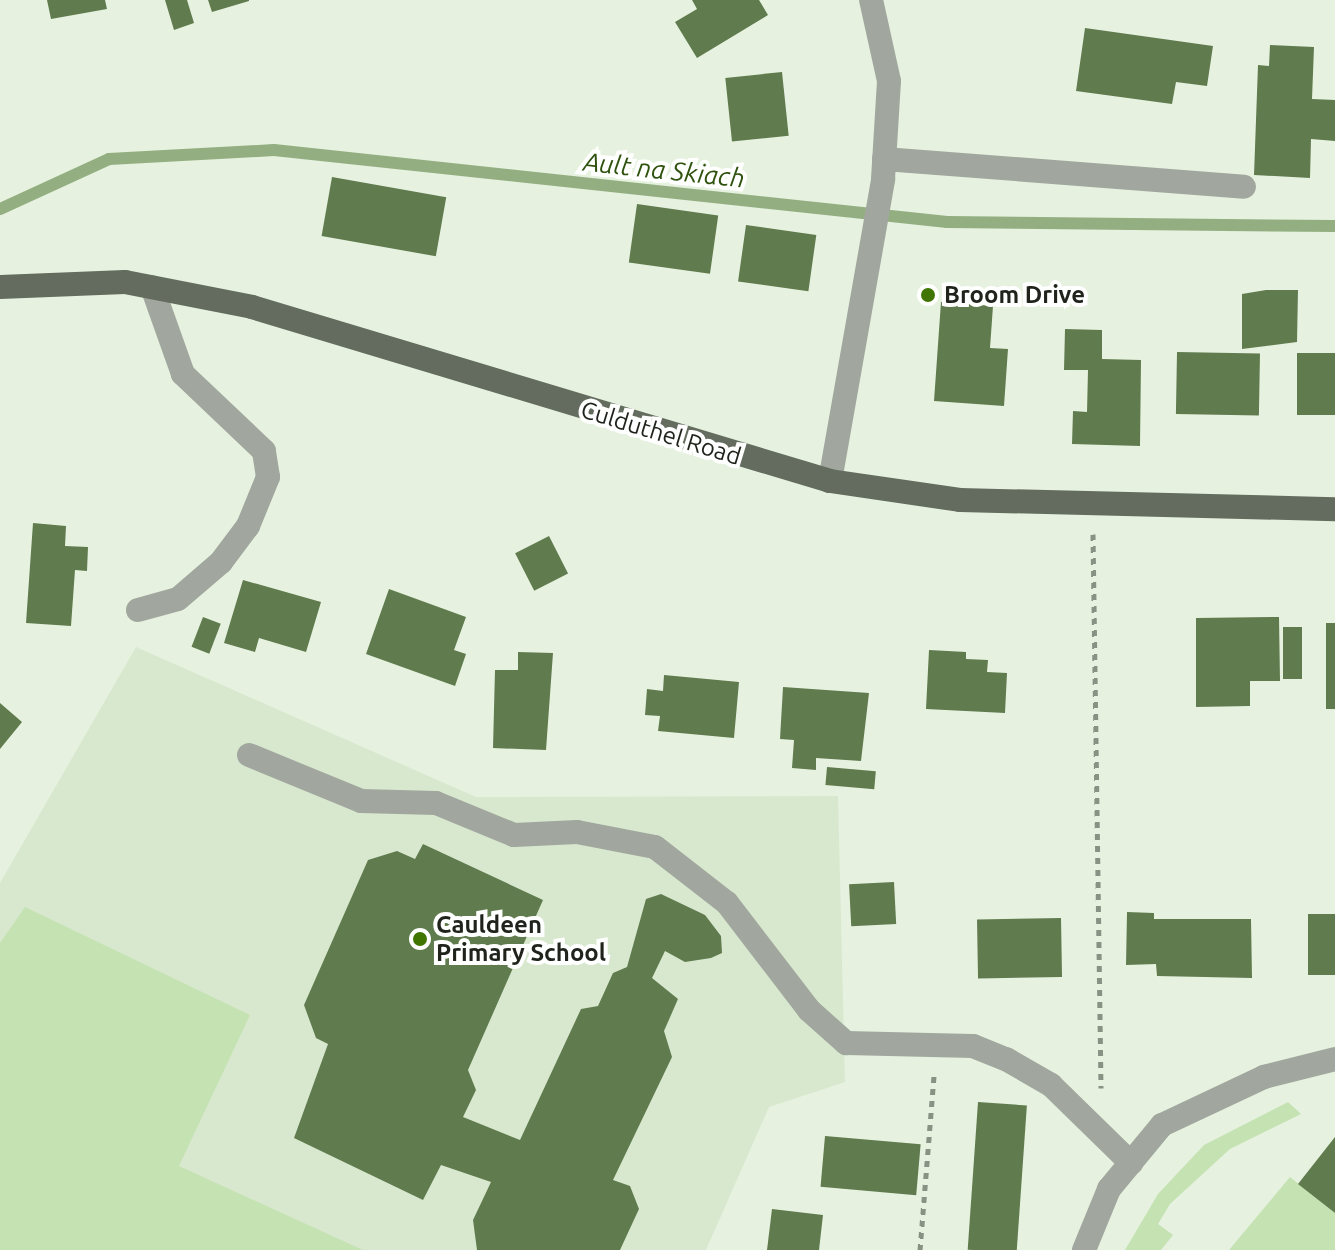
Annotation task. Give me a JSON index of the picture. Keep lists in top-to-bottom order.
{
  "streets": {
    "main road": ["Culduthel Road"]
  },
  "water": ["Ault na Skiach"],
  "places": ["Broom Drive", "Cauldeen Primary School"]
}
